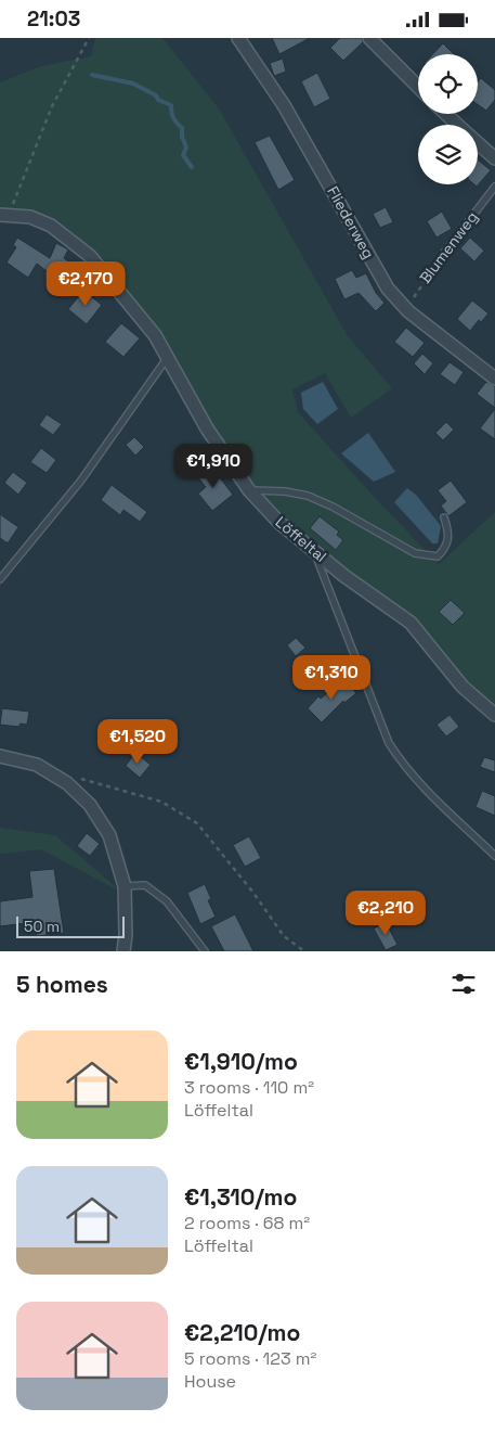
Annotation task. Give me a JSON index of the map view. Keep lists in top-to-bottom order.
{
  "streets": {
    "street": ["Fliederweg", "Löffeltal"],
    "lane": ["Blumenweg"]
  },
  "crossings": [
    ["Fliederweg", "Blumenweg"]
  ],
  "scale_bar": "50 m",
  "page": {
    "status": "21:03",
    "price": [
      "€2,170",
      "€1,910",
      "€1,310",
      "€1,520",
      "€2,210"
    ],
    "scale": "50 m",
    "heading": "5 homes",
    "list": [
      {
        "name": "€1,910/mo",
        "note": "3 rooms · 110 m² · Löffeltal"
      },
      {
        "name": "€1,310/mo",
        "note": "2 rooms · 68 m² · Löffeltal"
      },
      {
        "name": "€2,210/mo",
        "note": "5 rooms · 123 m² · House"
      }
    ]
  }
}
